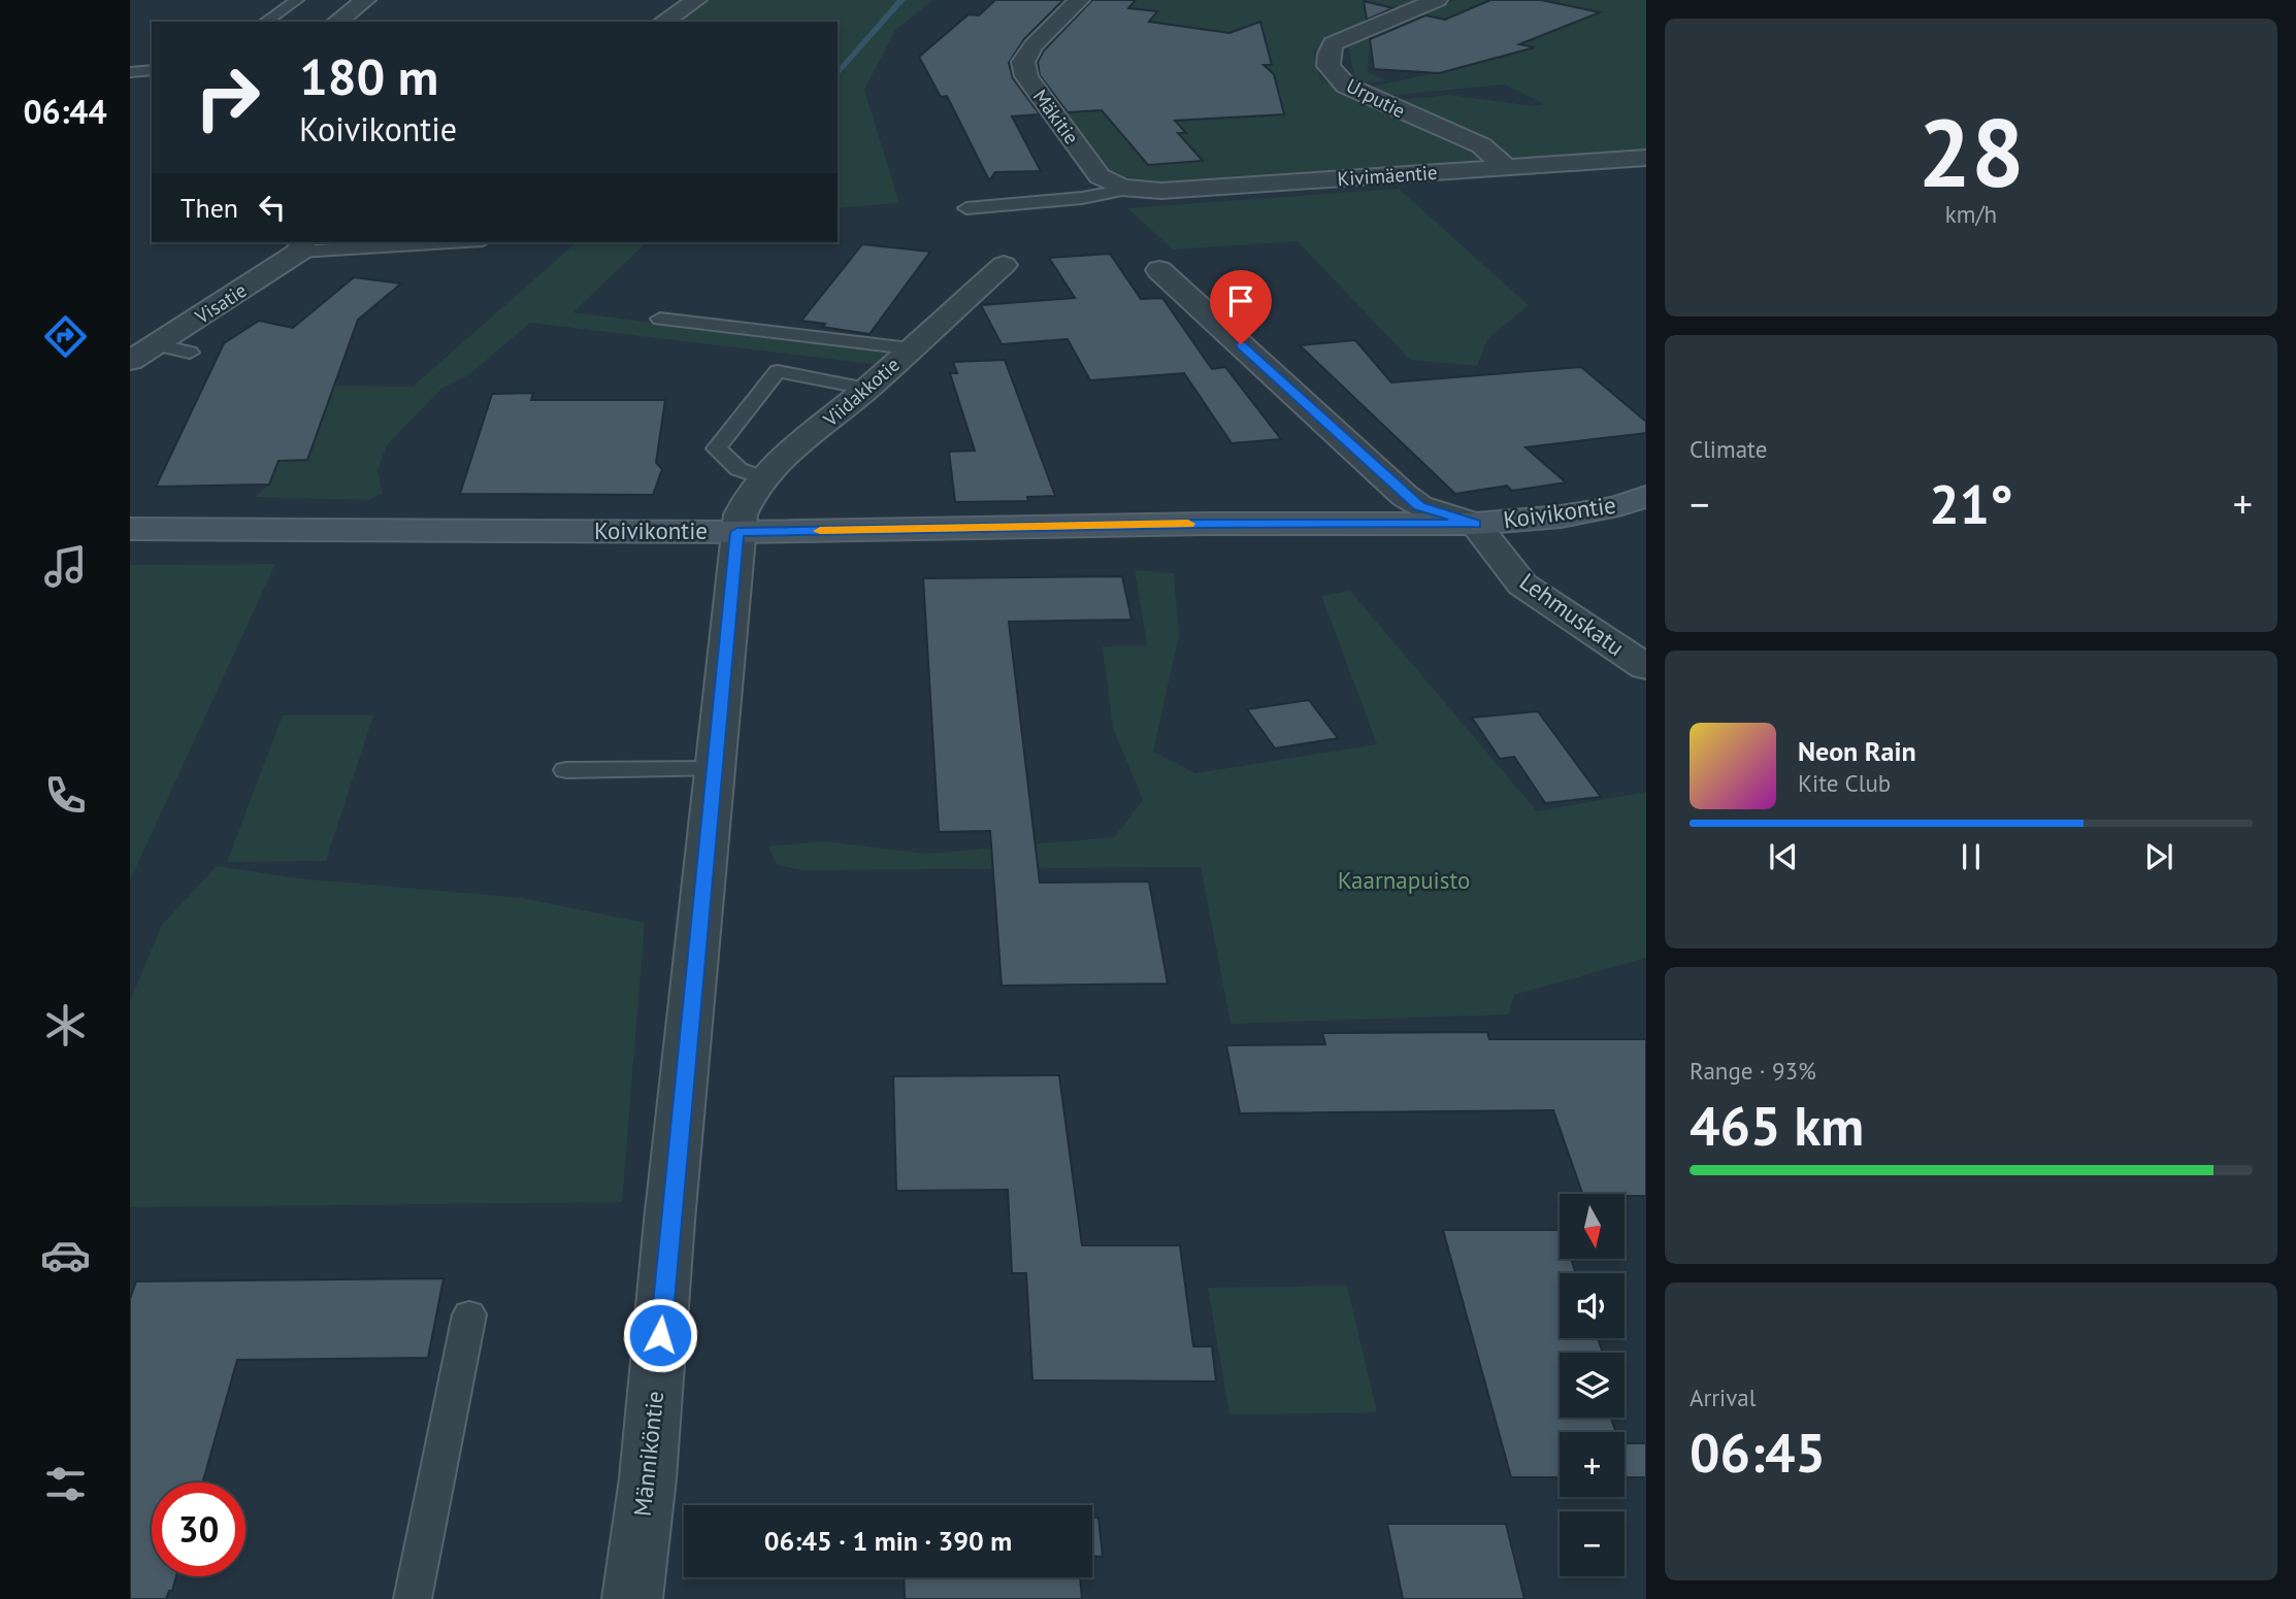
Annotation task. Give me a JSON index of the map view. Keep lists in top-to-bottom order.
{
  "streets": {
    "main road": ["Koivikontie"],
    "street": [
      "Urputie",
      "Mäkitie",
      "Kivimäentie",
      "Visatie",
      "Viidakkotie",
      "Lehmuskatu",
      "Männiköntie"
    ]
  },
  "crossings": [
    ["Urputie", "Kivimäentie"],
    ["Mäkitie", "Kivimäentie"],
    ["Viidakkotie", "Koivikontie"],
    ["Viidakkotie", "Männiköntie"],
    ["Koivikontie", "Lehmuskatu"],
    ["Koivikontie", "Männiköntie"]
  ],
  "parks": ["Kaarnapuisto"],
  "north": "bottom",
  "page": {
    "tabs": "06:44",
    "tile": [
      ["28", "km/h"],
      "Climate",
      ["Range · 93%", "465 km"],
      ["Arrival", "06:45"]
    ],
    "turn": ["180 m", "Koivikontie"],
    "then": "Then",
    "heat": ["−", "21°", "+"],
    "song": ["Neon Rain", "Kite Club"],
    "map_buttons": ["+", "−"],
    "limit": "30",
    "trip": "06:45 · 1 min · 390 m"
  }
}
